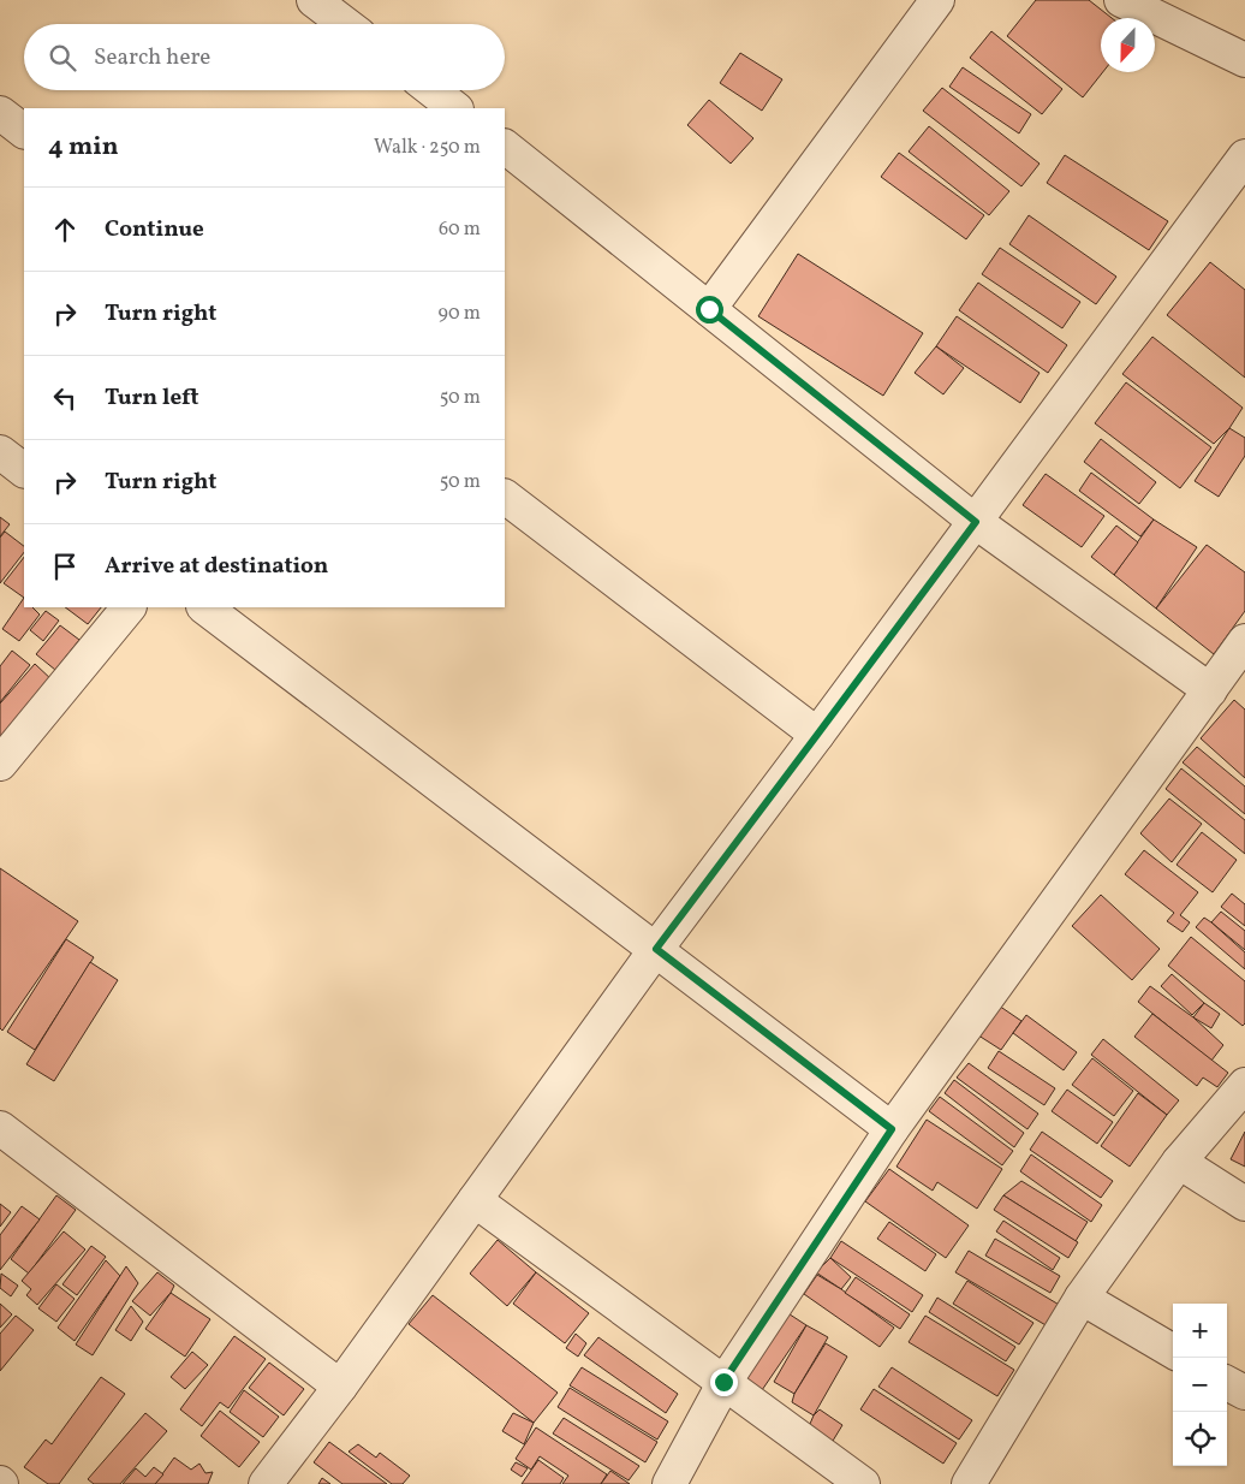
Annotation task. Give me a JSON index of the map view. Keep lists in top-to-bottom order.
{
  "north": "bottom",
  "page": {
    "search": "Search here",
    "heading": ["4 min", "Walk · 250 m"],
    "list": [
      ["Continue", "60 m"],
      ["Turn right", "90 m"],
      ["Turn left", "50 m"],
      ["Turn right", "50 m"],
      "Arrive at destination"
    ],
    "map_buttons": ["+", "−"]
  }
}
